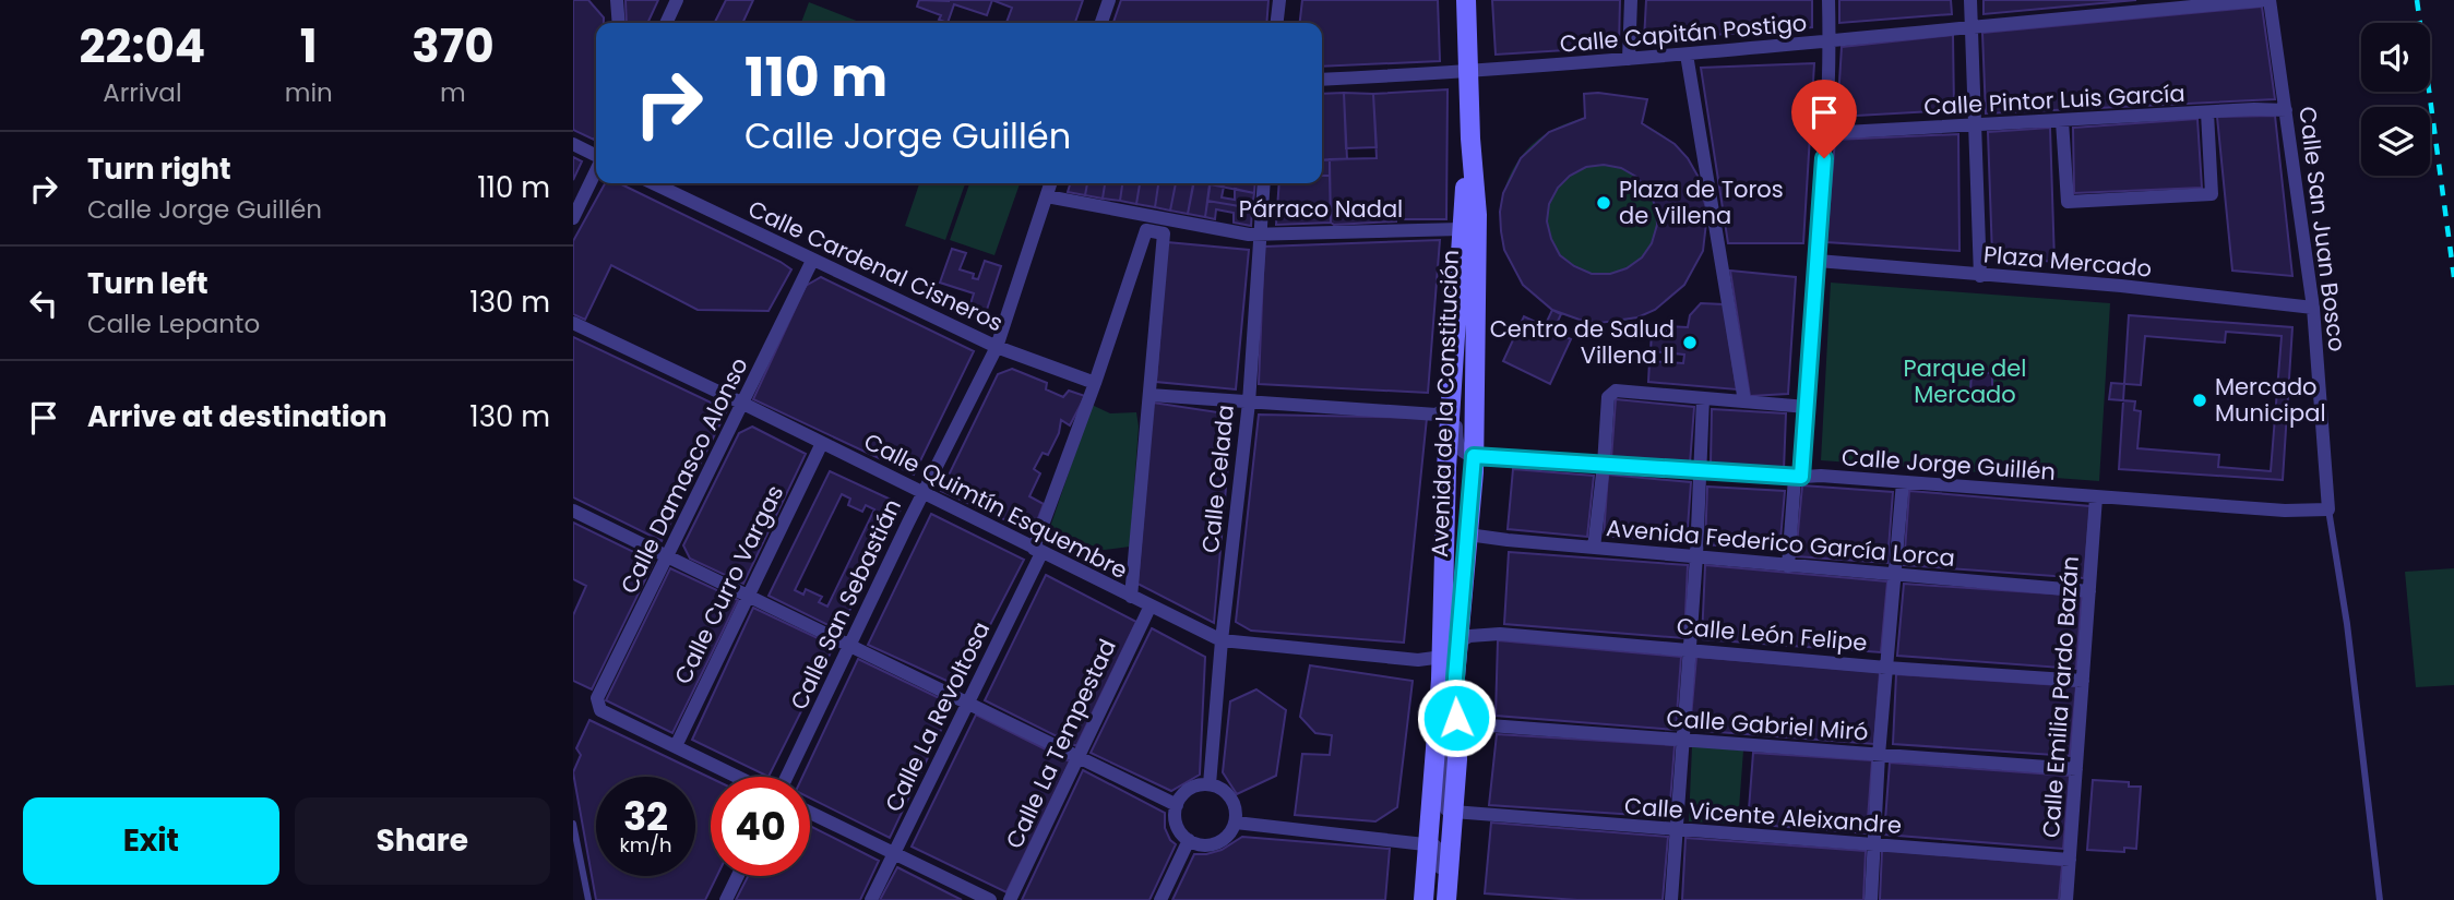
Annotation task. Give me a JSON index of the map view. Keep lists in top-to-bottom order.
{
  "streets": {
    "street": [
      "Calle Capitán Postigo",
      "Calle Pintor Luis García",
      "Párraco Nadal",
      "Calle San Juan Bosco",
      "Plaza Mercado",
      "Calle Cardenal Cisneros",
      "Avenida de la Constitución",
      "Calle Jorge Guillén",
      "Calle Damasco Alonso",
      "Calle Celada",
      "Calle Quimtín Esquembre",
      "Avenida Federico García Lorca",
      "Calle Curro Vargas",
      "Calle San Sebastián",
      "Calle León Felipe",
      "Calle Emilia Pardo Bazán",
      "Calle La Revoltosa",
      "Calle Gabriel Miró",
      "Calle La Tempestad",
      "Calle Vicente Aleixandre"
    ]
  },
  "crossings": [
    ["Calle Capitán Postigo", "Calle San Juan Bosco"],
    ["Calle Capitán Postigo", "Avenida de la Constitución"],
    ["Calle Pintor Luis García", "Calle San Juan Bosco"],
    ["Párraco Nadal", "Calle Celada"],
    ["Párraco Nadal", "Calle San Sebastián"],
    ["Calle San Juan Bosco", "Plaza Mercado"],
    ["Calle San Juan Bosco", "Calle Jorge Guillén"],
    ["Calle Cardenal Cisneros", "Calle Damasco Alonso"],
    ["Calle Cardenal Cisneros", "Calle San Sebastián"],
    ["Calle Cardenal Cisneros", "Calle La Revoltosa"],
    ["Avenida de la Constitución", "Calle Jorge Guillén"],
    ["Avenida de la Constitución", "Avenida Federico García Lorca"],
    ["Avenida de la Constitución", "Calle León Felipe"],
    ["Avenida de la Constitución", "Calle Gabriel Miró"],
    ["Avenida de la Constitución", "Calle Vicente Aleixandre"],
    ["Calle Jorge Guillén", "Calle Emilia Pardo Bazán"],
    ["Calle Damasco Alonso", "Calle Quimtín Esquembre"],
    ["Calle Damasco Alonso", "Calle Curro Vargas"],
    ["Calle Celada", "Calle Quimtín Esquembre"],
    ["Calle Quimtín Esquembre", "Calle Curro Vargas"],
    ["Calle Quimtín Esquembre", "Calle San Sebastián"],
    ["Calle Quimtín Esquembre", "Calle La Revoltosa"],
    ["Calle Quimtín Esquembre", "Calle La Tempestad"],
    ["Avenida Federico García Lorca", "Calle Emilia Pardo Bazán"],
    ["Calle León Felipe", "Calle Emilia Pardo Bazán"],
    ["Calle Emilia Pardo Bazán", "Calle Gabriel Miró"],
    ["Calle Emilia Pardo Bazán", "Calle Vicente Aleixandre"]
  ],
  "parks": ["Parque del Mercado"],
  "places": ["Plaza de Toros de Villena", "Centro de Salud Villena II", "Mercado Municipal"],
  "page": {
    "eta": [
      "22:04",
      "Arrival",
      "1",
      "min",
      "370",
      "m"
    ],
    "turn": ["110 m", "Calle Jorge Guillén"],
    "list": [
      {
        "name": "Turn right",
        "note": "Calle Jorge Guillén",
        "value": "110 m"
      },
      {
        "name": "Turn left",
        "note": "Calle Lepanto",
        "value": "130 m"
      },
      {
        "name": "Arrive at destination",
        "value": "130 m"
      }
    ],
    "speed": "32 km/h",
    "limit": "40",
    "buttons": ["Exit", "Share"]
  }
}
